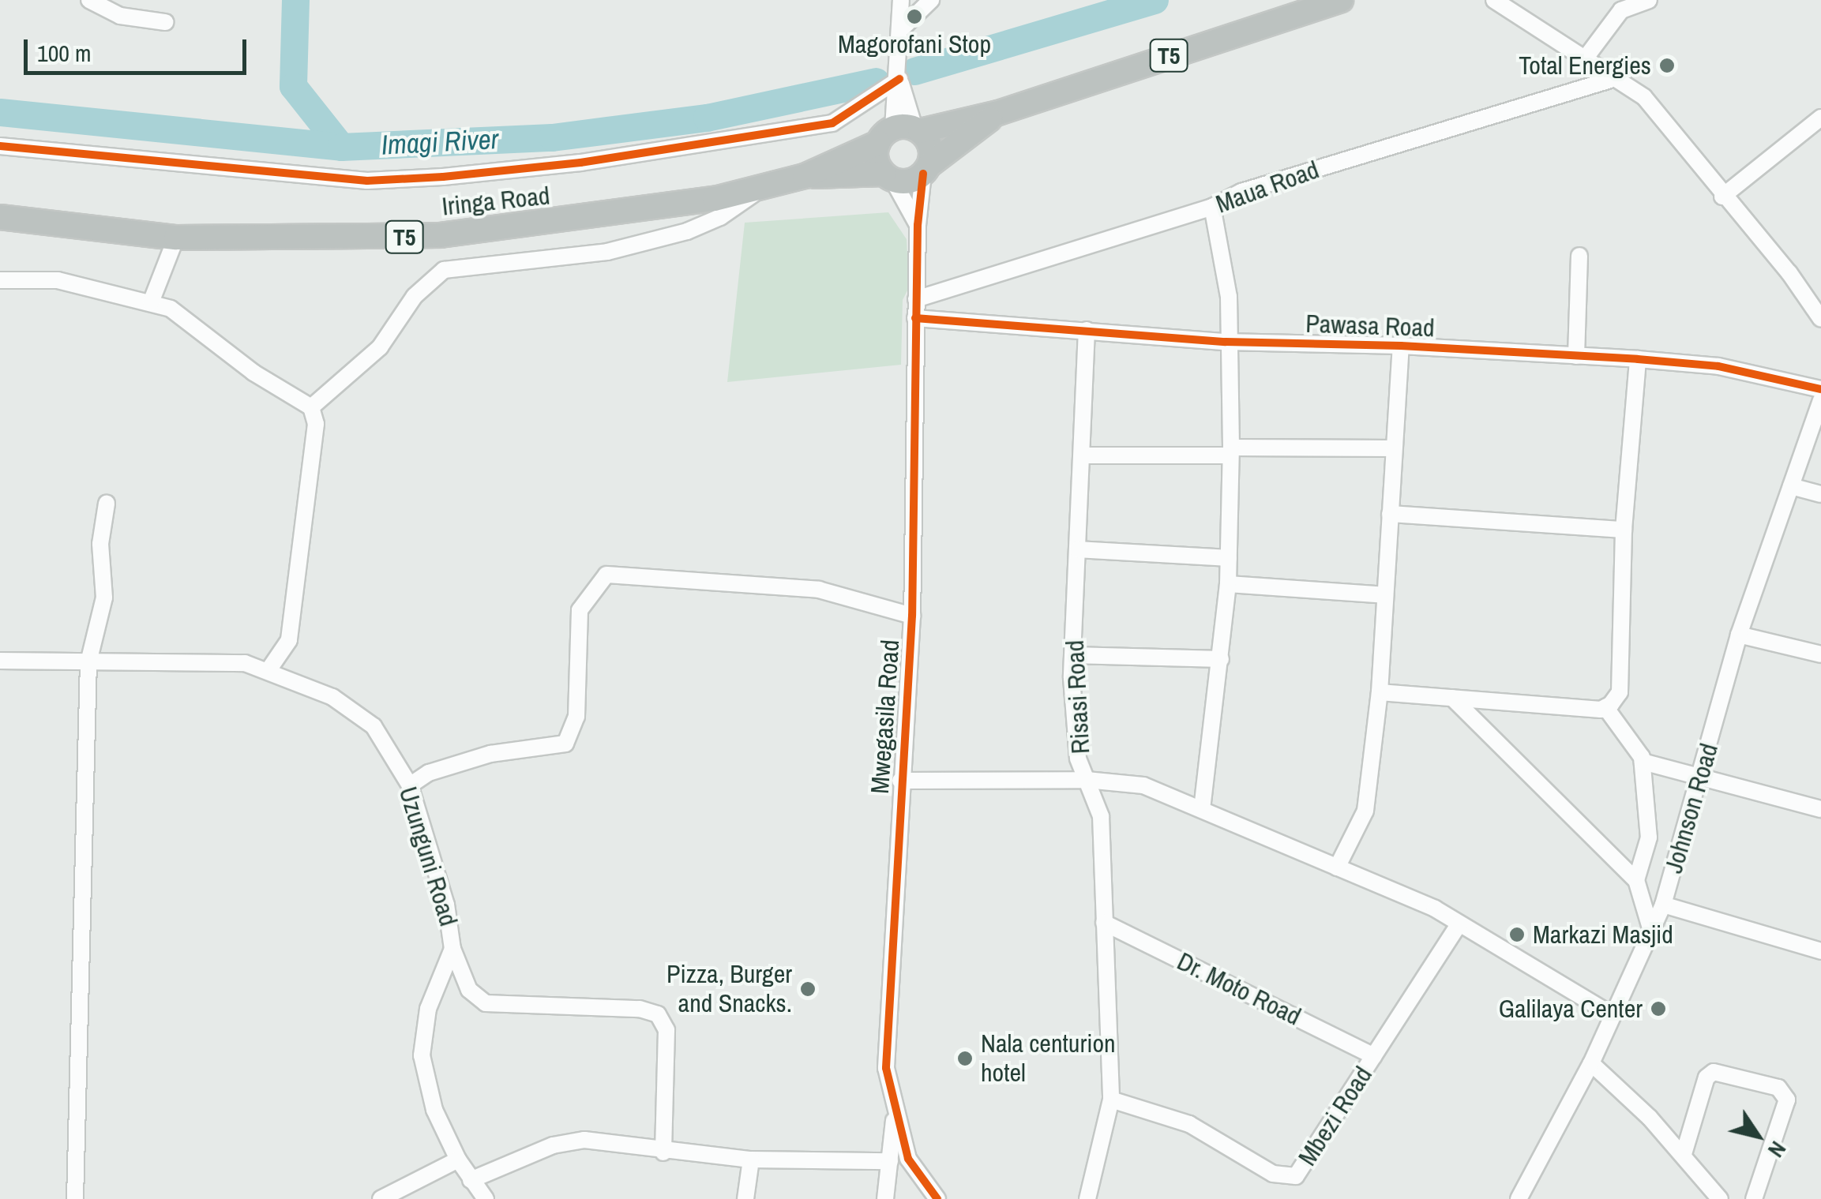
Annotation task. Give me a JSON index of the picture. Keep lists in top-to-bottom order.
{
  "streets": {
    "highway": ["T5", "Iringa Road"],
    "street": [
      "Maua Road",
      "Pawasa Road",
      "Risasi Road",
      "Mwegasila Road",
      "Johnson Road",
      "Uzunguni Road",
      "Dr. Moto Road",
      "Mbezi Road"
    ]
  },
  "crossings": [
    ["T5", "Iringa Road"],
    ["T5", "Mwegasila Road"],
    ["Maua Road", "Mwegasila Road"],
    ["Pawasa Road", "Risasi Road"],
    ["Pawasa Road", "Mwegasila Road"],
    ["Risasi Road", "Dr. Moto Road"],
    ["Risasi Road", "Mbezi Road"],
    ["Dr. Moto Road", "Mbezi Road"]
  ],
  "water": ["Imagi River"],
  "places": [
    "Magorofani Stop",
    "Total Energies",
    "Markazi Masjid",
    "Pizza, Burger and Snacks.",
    "Galilaya Center",
    "Nala centurion hotel"
  ],
  "scale_bar": "100 m",
  "north": "bottom right"
}
